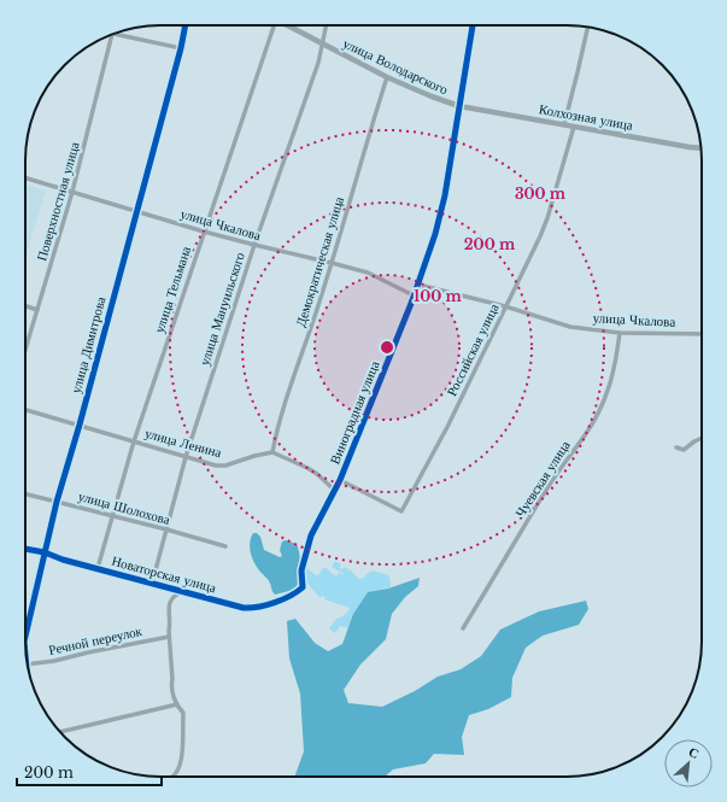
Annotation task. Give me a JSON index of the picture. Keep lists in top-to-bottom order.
{
  "streets": {
    "street": [
      "улица Володарского",
      "Колхозная улица",
      "Поверхностная улица",
      "улица Чкалова",
      "Демократическая улица",
      "улица Тельмана",
      "улица Мануильского",
      "улица Димитрова",
      "Российская улица",
      "Виноградная улица",
      "улица Ленина",
      "Чуевская улица",
      "улица Шолохова",
      "Новаторская улица",
      "Речной переулок"
    ]
  },
  "crossings": [
    ["улица Володарского", "Колхозная улица"],
    ["улица Володарского", "Демократическая улица"],
    ["улица Володарского", "улица Мануильского"],
    ["улица Володарского", "Виноградная улица"],
    ["Колхозная улица", "Российская улица"],
    ["Колхозная улица", "Виноградная улица"],
    ["Поверхностная улица", "улица Чкалова"],
    ["улица Чкалова", "Демократическая улица"],
    ["улица Чкалова", "улица Тельмана"],
    ["улица Чкалова", "улица Мануильского"],
    ["улица Чкалова", "улица Димитрова"],
    ["улица Чкалова", "Российская улица"],
    ["улица Чкалова", "Виноградная улица"],
    ["улица Чкалова", "Чуевская улица"],
    ["Демократическая улица", "улица Ленина"],
    ["улица Тельмана", "улица Ленина"],
    ["улица Тельмана", "улица Шолохова"],
    ["улица Тельмана", "Новаторская улица"],
    ["улица Мануильского", "улица Ленина"],
    ["улица Мануильского", "улица Шолохова"],
    ["улица Мануильского", "Новаторская улица"],
    ["улица Димитрова", "улица Ленина"],
    ["улица Димитрова", "улица Шолохова"],
    ["улица Димитрова", "Новаторская улица"],
    ["Российская улица", "Виноградная улица"],
    ["Виноградная улица", "Новаторская улица"]
  ],
  "scale_bar": "200 m",
  "north": "top right",
  "rings": ["300 m", "200 m", "100 m"]
}
